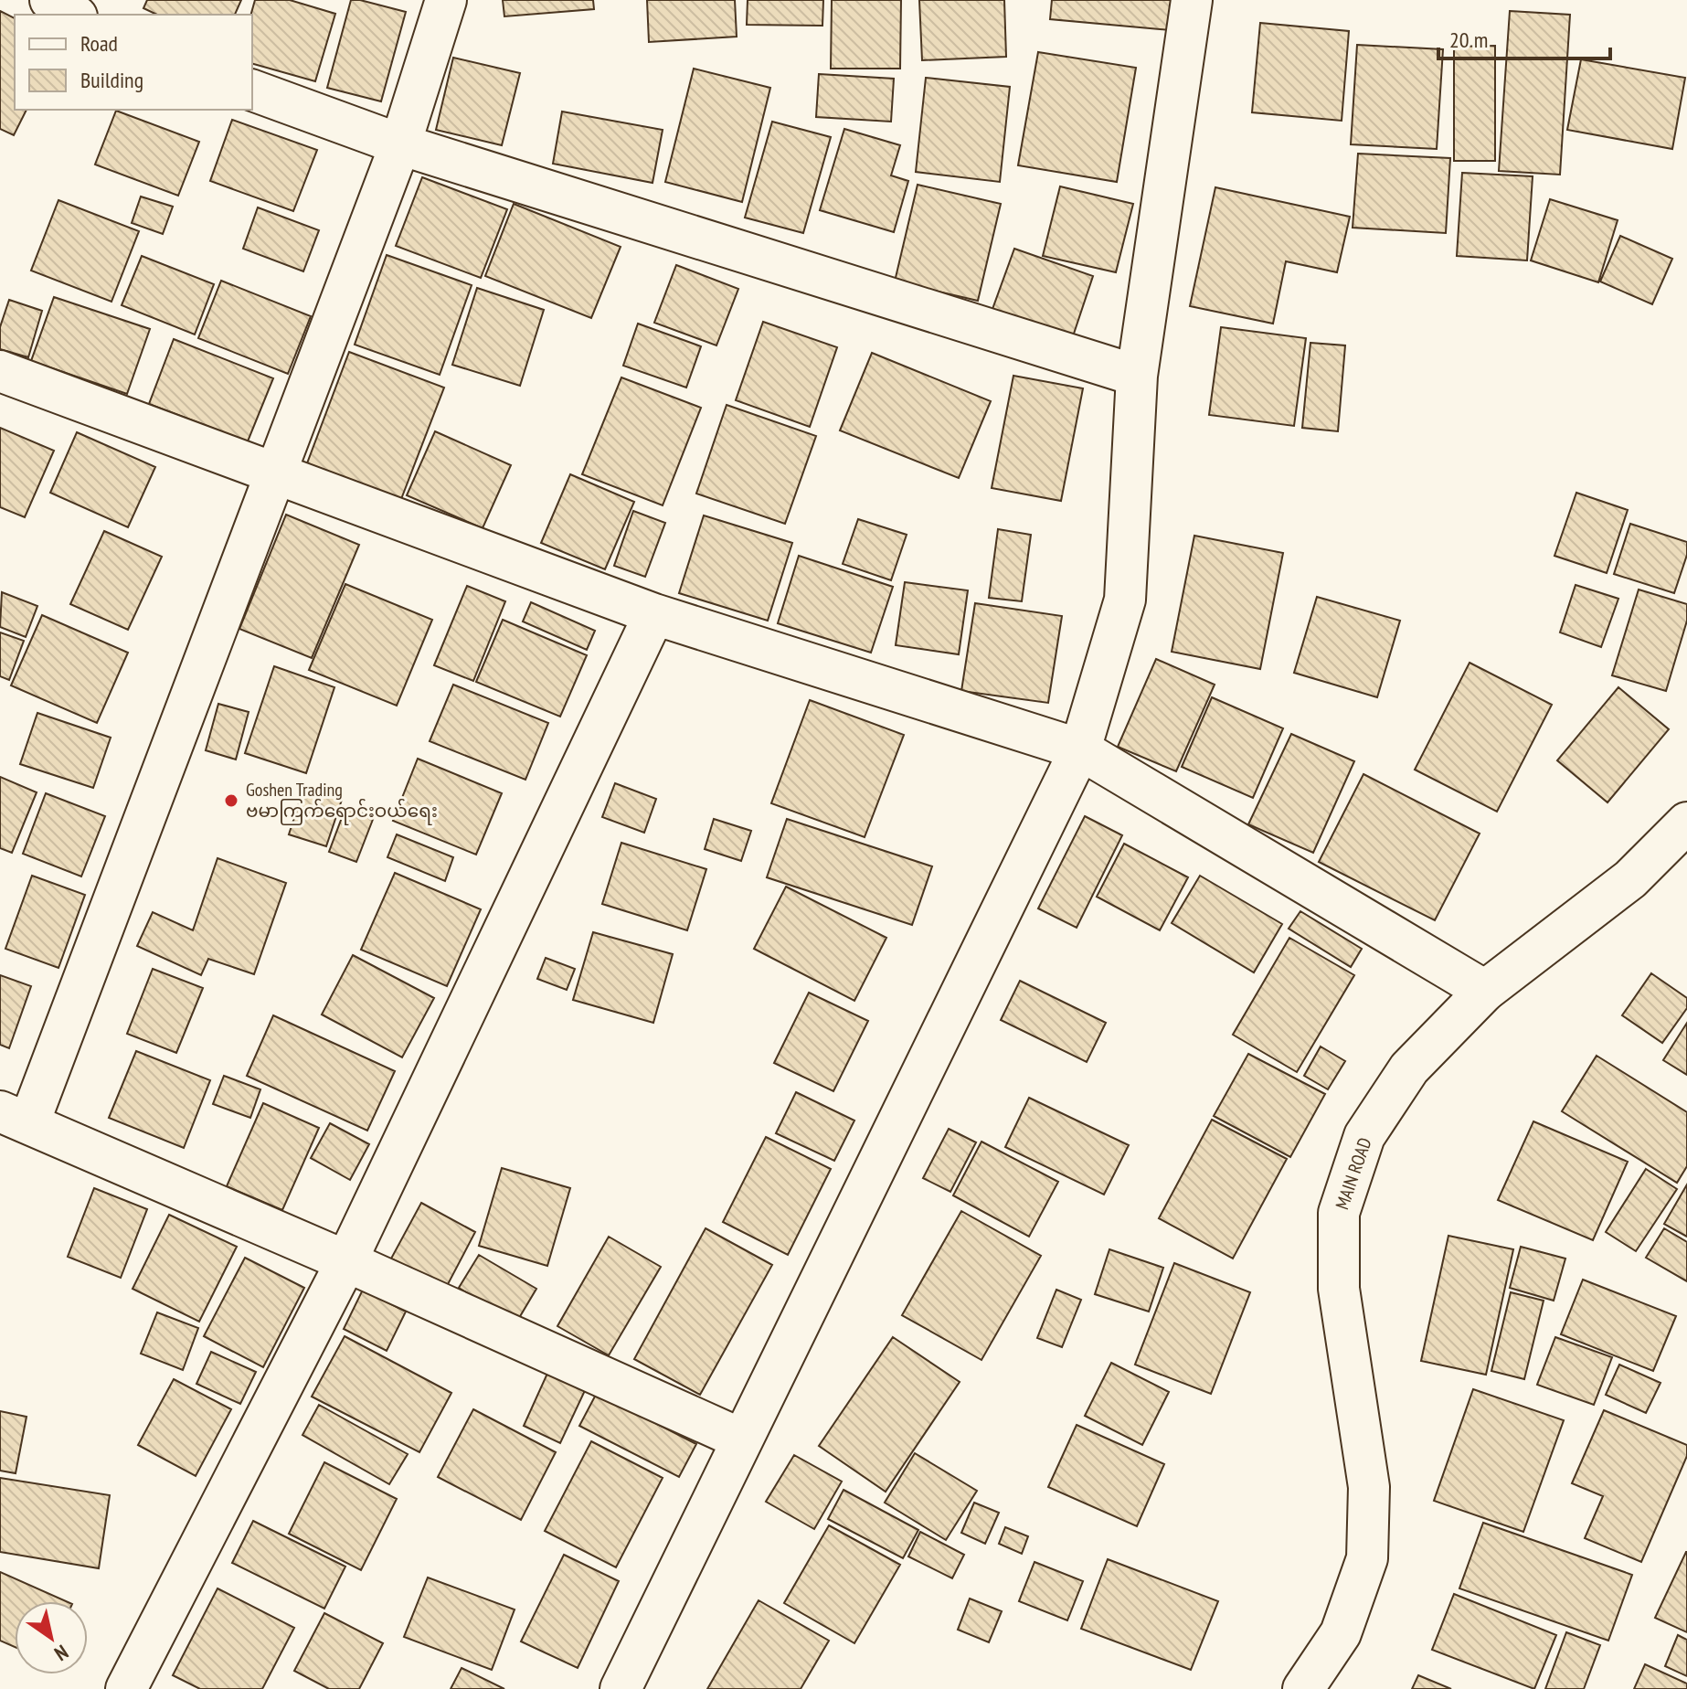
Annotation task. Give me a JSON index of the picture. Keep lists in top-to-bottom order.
{
  "streets": {
    "street": ["MAIN ROAD"]
  },
  "places": ["Goshen Trading ဗမာကြက်ရောင်းဝယ်ရေး"],
  "legend": ["Road", "Building"],
  "scale_bar": "20 m",
  "north": "bottom right"
}
